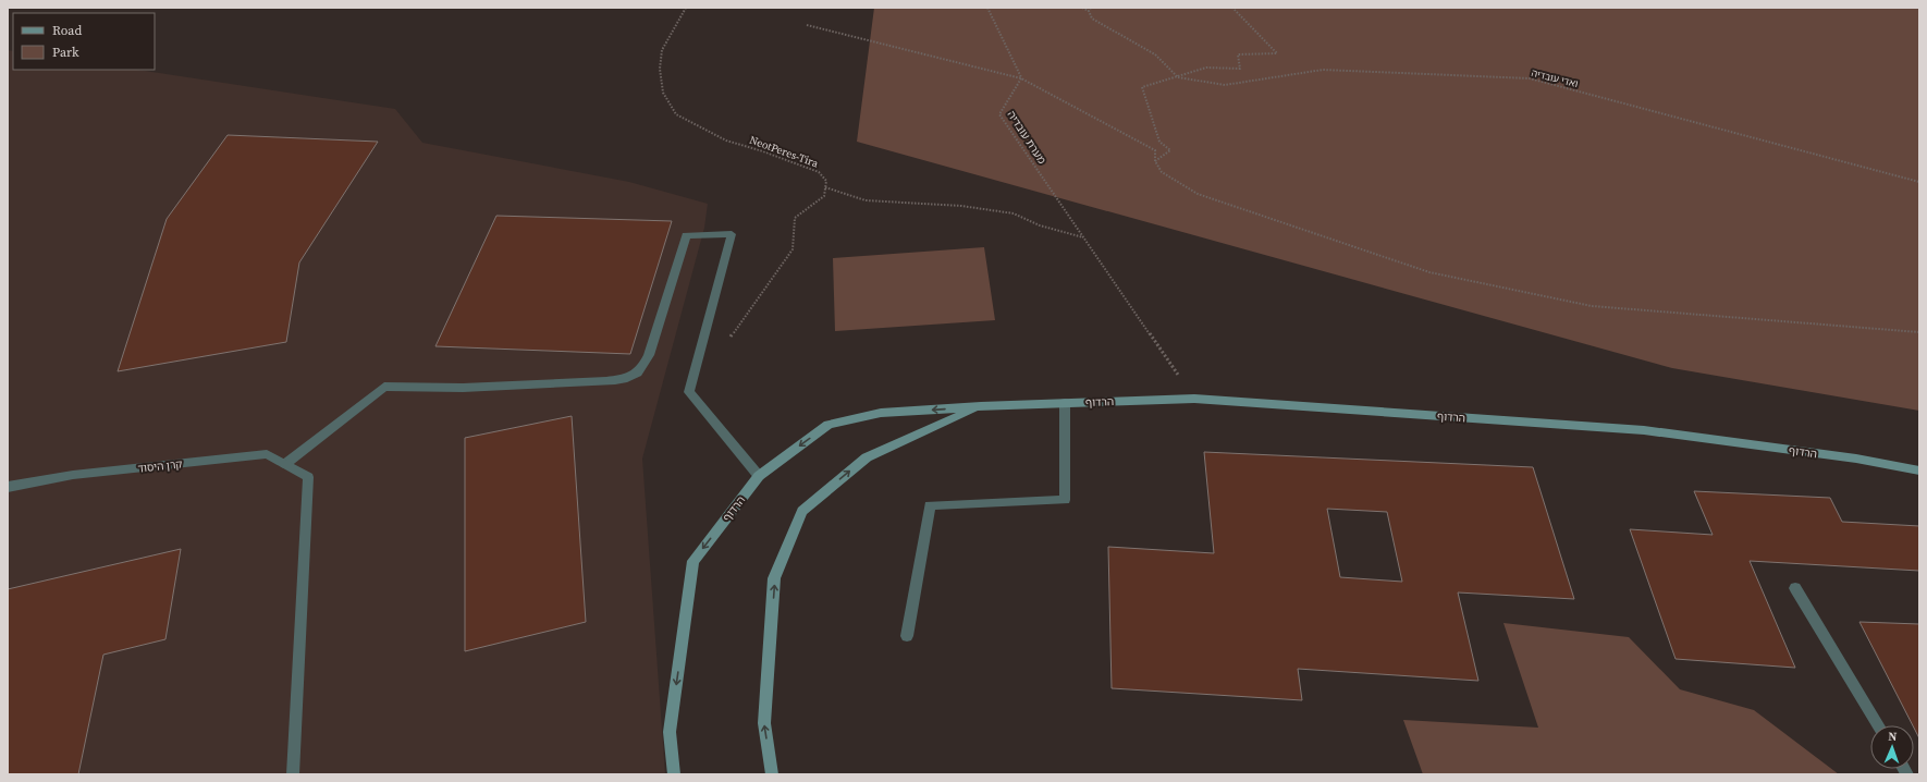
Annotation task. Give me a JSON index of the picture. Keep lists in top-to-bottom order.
{
  "streets": {
    "street": ["הרדוף", "קרן היסוד"],
    "path": ["ואדי עובדיה", "מערת עובדיה", "NeotPeres-Tira"]
  },
  "crossings": [
    ["מערת עובדיה", "הרדוף"]
  ],
  "legend": ["Road", "Park"],
  "north": "top"
}
